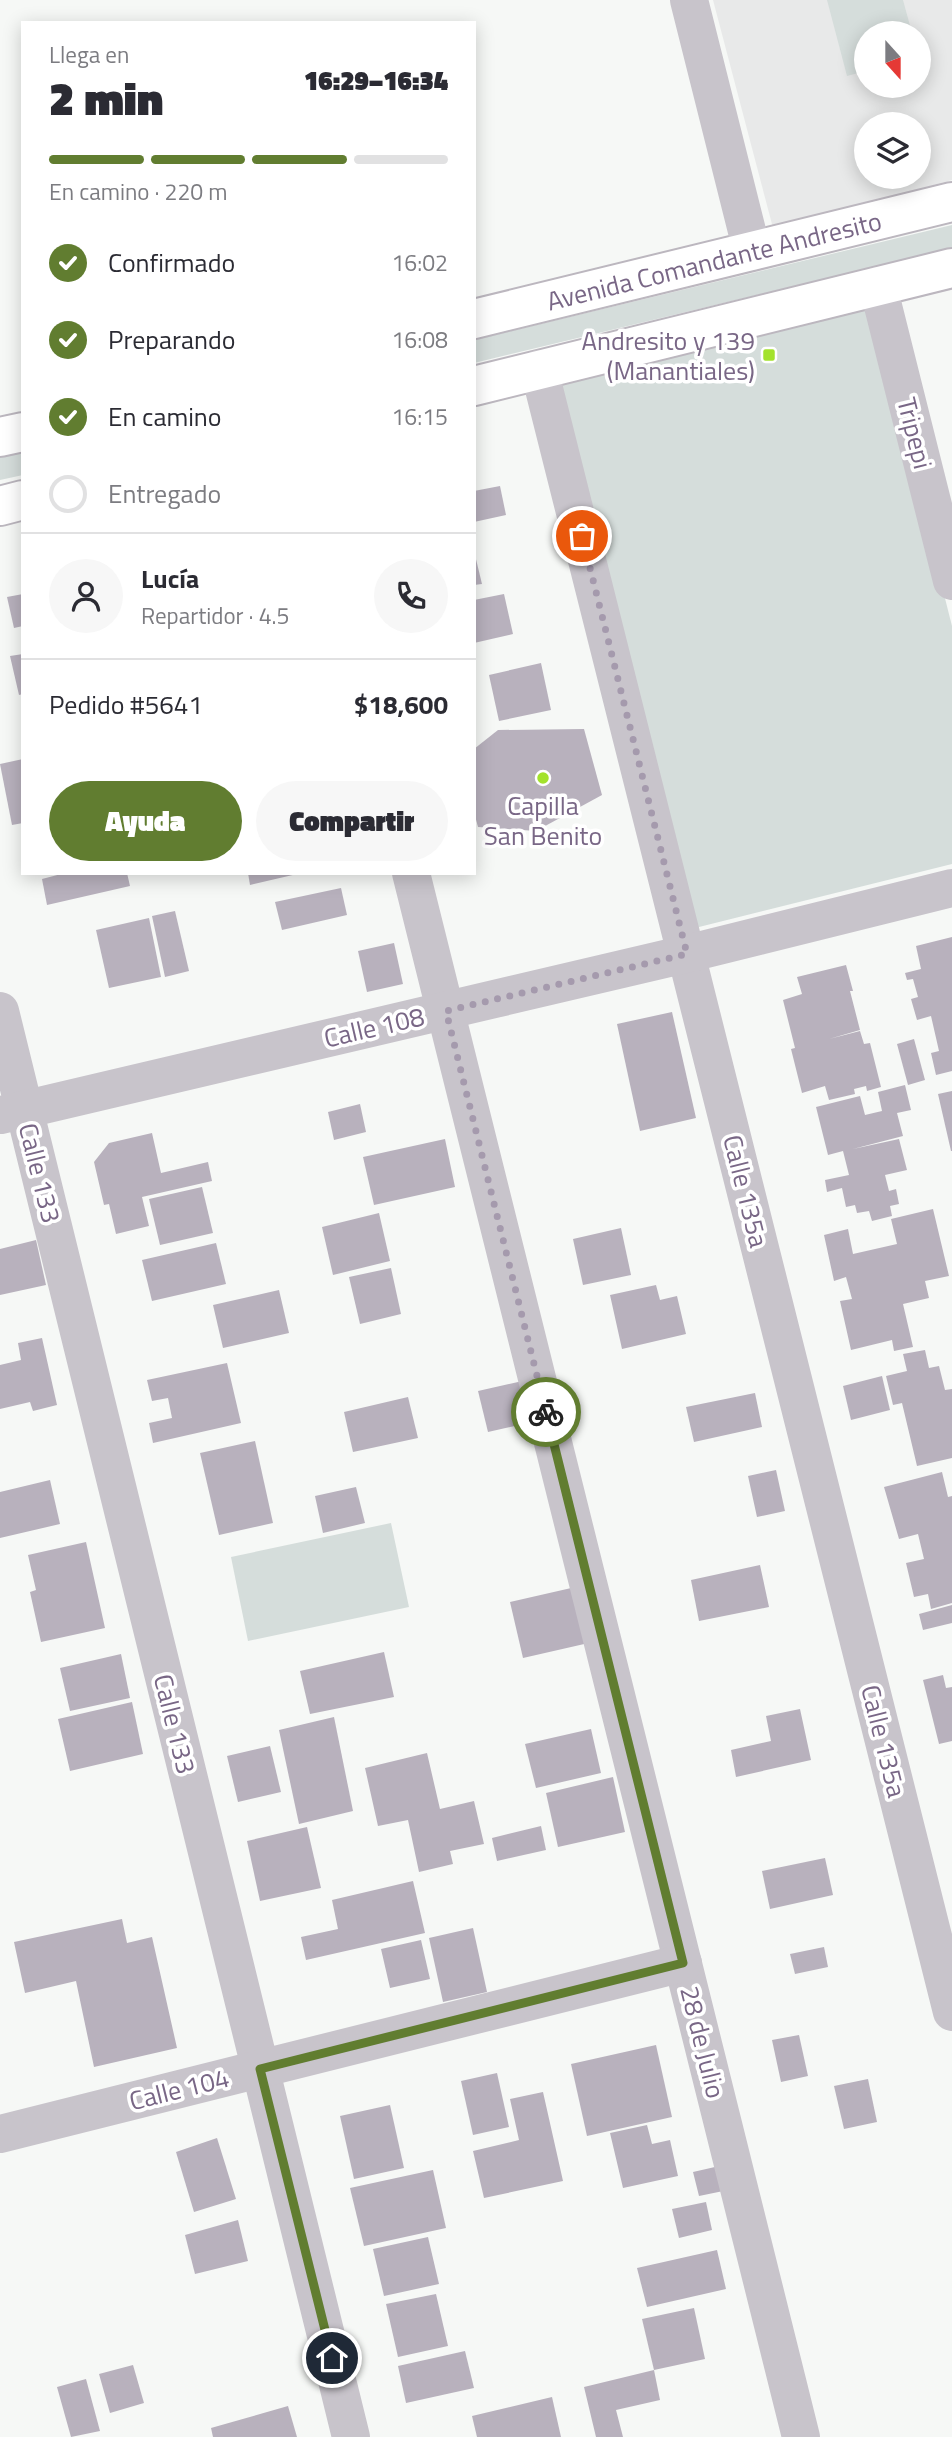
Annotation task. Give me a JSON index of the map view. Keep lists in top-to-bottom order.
{
  "streets": {
    "main road": ["Avenida Comandante Andresito"],
    "street": [
      "Tripepi",
      "Calle 108",
      "Calle 133",
      "Calle 135a",
      "28 de Julio",
      "Calle 104"
    ]
  },
  "crossings": [
    ["Calle 108", "Calle 133"],
    ["Calle 108", "Calle 135a"],
    ["Calle 108", "28 de Julio"],
    ["Calle 133", "Calle 104"],
    ["28 de Julio", "Calle 104"]
  ],
  "places": {
    "transit": ["Andresito y 139 (Manantiales)"],
    "other": ["Capilla San Benito"]
  },
  "north": "bottom",
  "page": {
    "heading": ["2 min", "Llega en", "16:29–16:34"],
    "panel": [
      "Lucía",
      "Repartidor · 4.5",
      "Pedido #5641",
      "$18,600"
    ],
    "bar": "En camino · 220 m",
    "list": [
      ["Confirmado", "16:02"],
      ["Preparando", "16:08"],
      ["En camino", "16:15"],
      "Entregado"
    ],
    "buttons": ["Ayuda", "Compartir"]
  }
}
